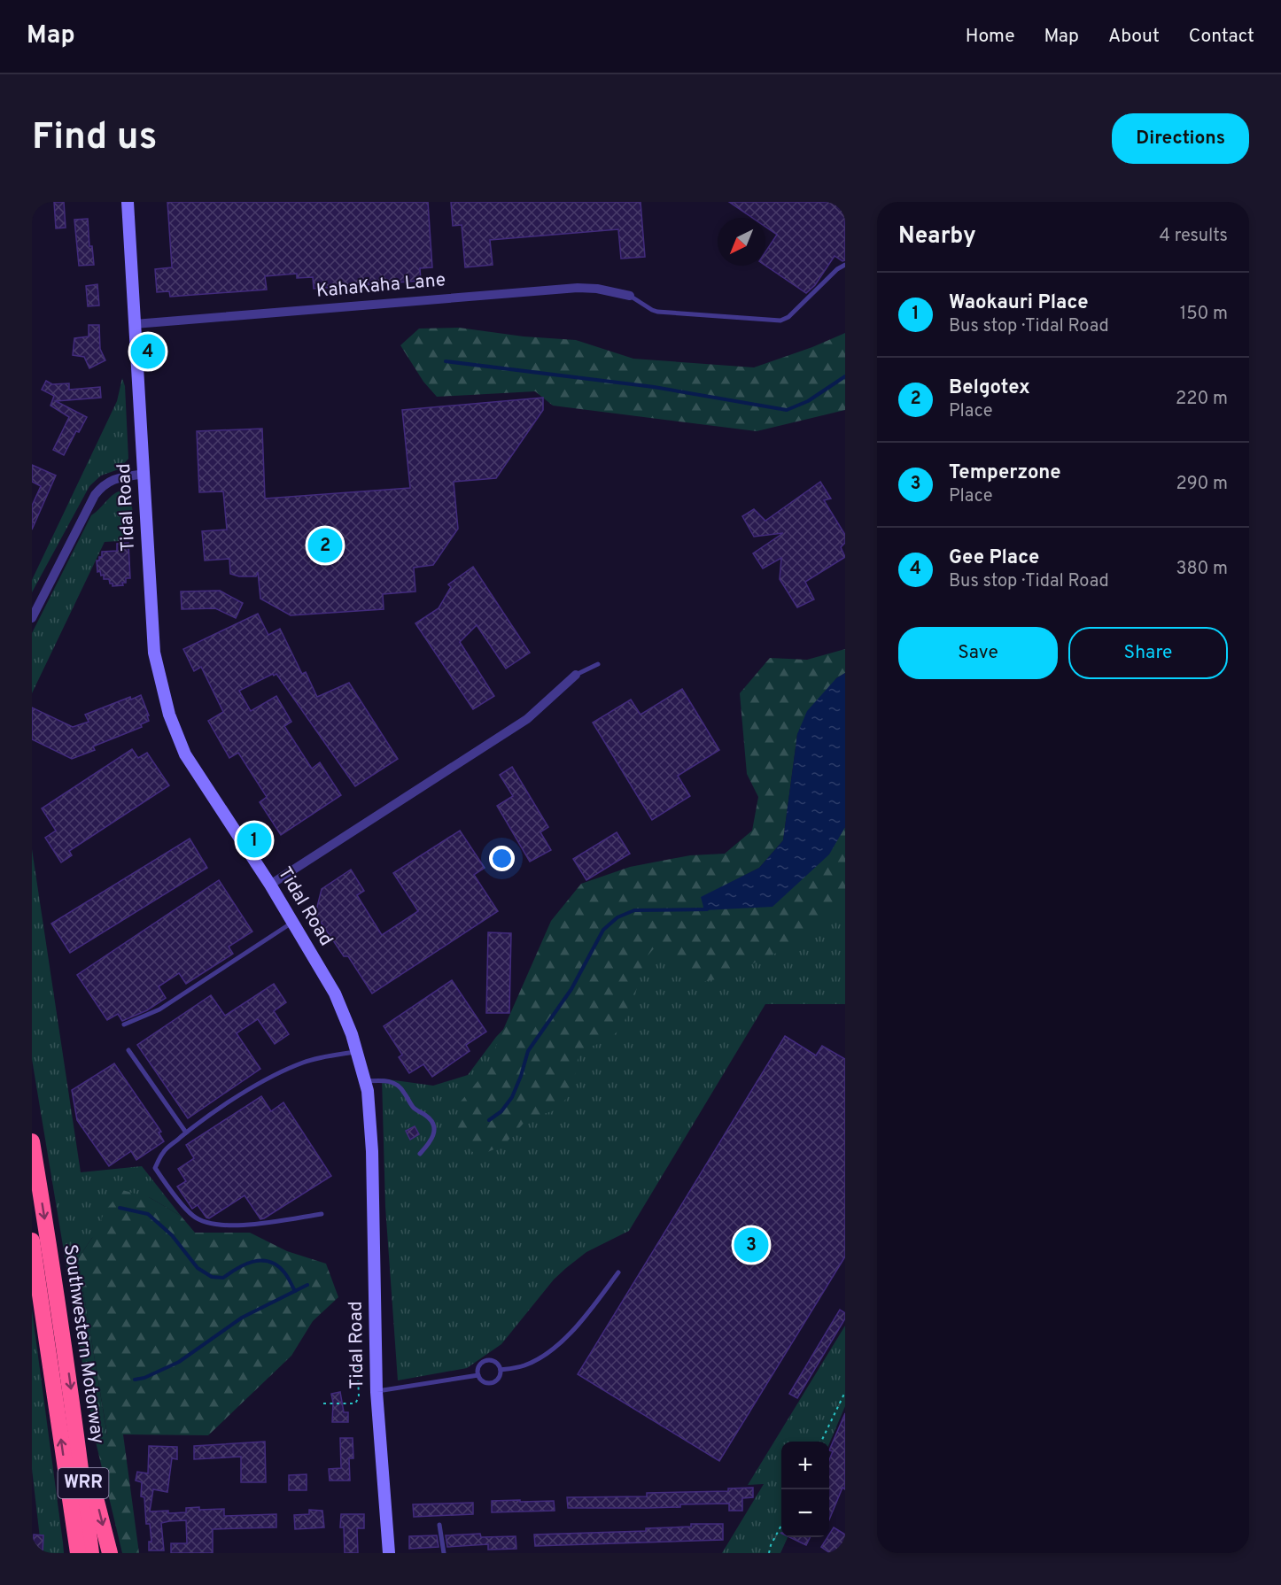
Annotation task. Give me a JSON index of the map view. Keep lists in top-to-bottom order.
{
  "streets": {
    "highway": ["Southwestern Motorway", "WRR"],
    "main road": ["Tidal Road"],
    "street": ["KahaKaha Lane"]
  },
  "crossings": [
    ["KahaKaha Lane", "Tidal Road"]
  ],
  "north": "bottom left",
  "page": {
    "header": "Map",
    "nav": [
      "Home",
      "Map",
      "About",
      "Contact"
    ],
    "buttons": [
      "Directions",
      ["Save", "Share"]
    ],
    "title": "Find us",
    "heading": ["Nearby", "4 results"],
    "list": [
      {
        "mark": "1",
        "name": "Waokauri Place",
        "note": "Bus stop · Tidal Road",
        "value": "150 m"
      },
      {
        "mark": "2",
        "name": "Belgotex",
        "note": "Place",
        "value": "220 m"
      },
      {
        "mark": "3",
        "name": "Temperzone",
        "note": "Place",
        "value": "290 m"
      },
      {
        "mark": "4",
        "name": "Gee Place",
        "note": "Bus stop · Tidal Road",
        "value": "380 m"
      }
    ],
    "pins": [
      "4",
      "2",
      "1",
      "3"
    ],
    "map_buttons": ["+", "−"]
  }
}
